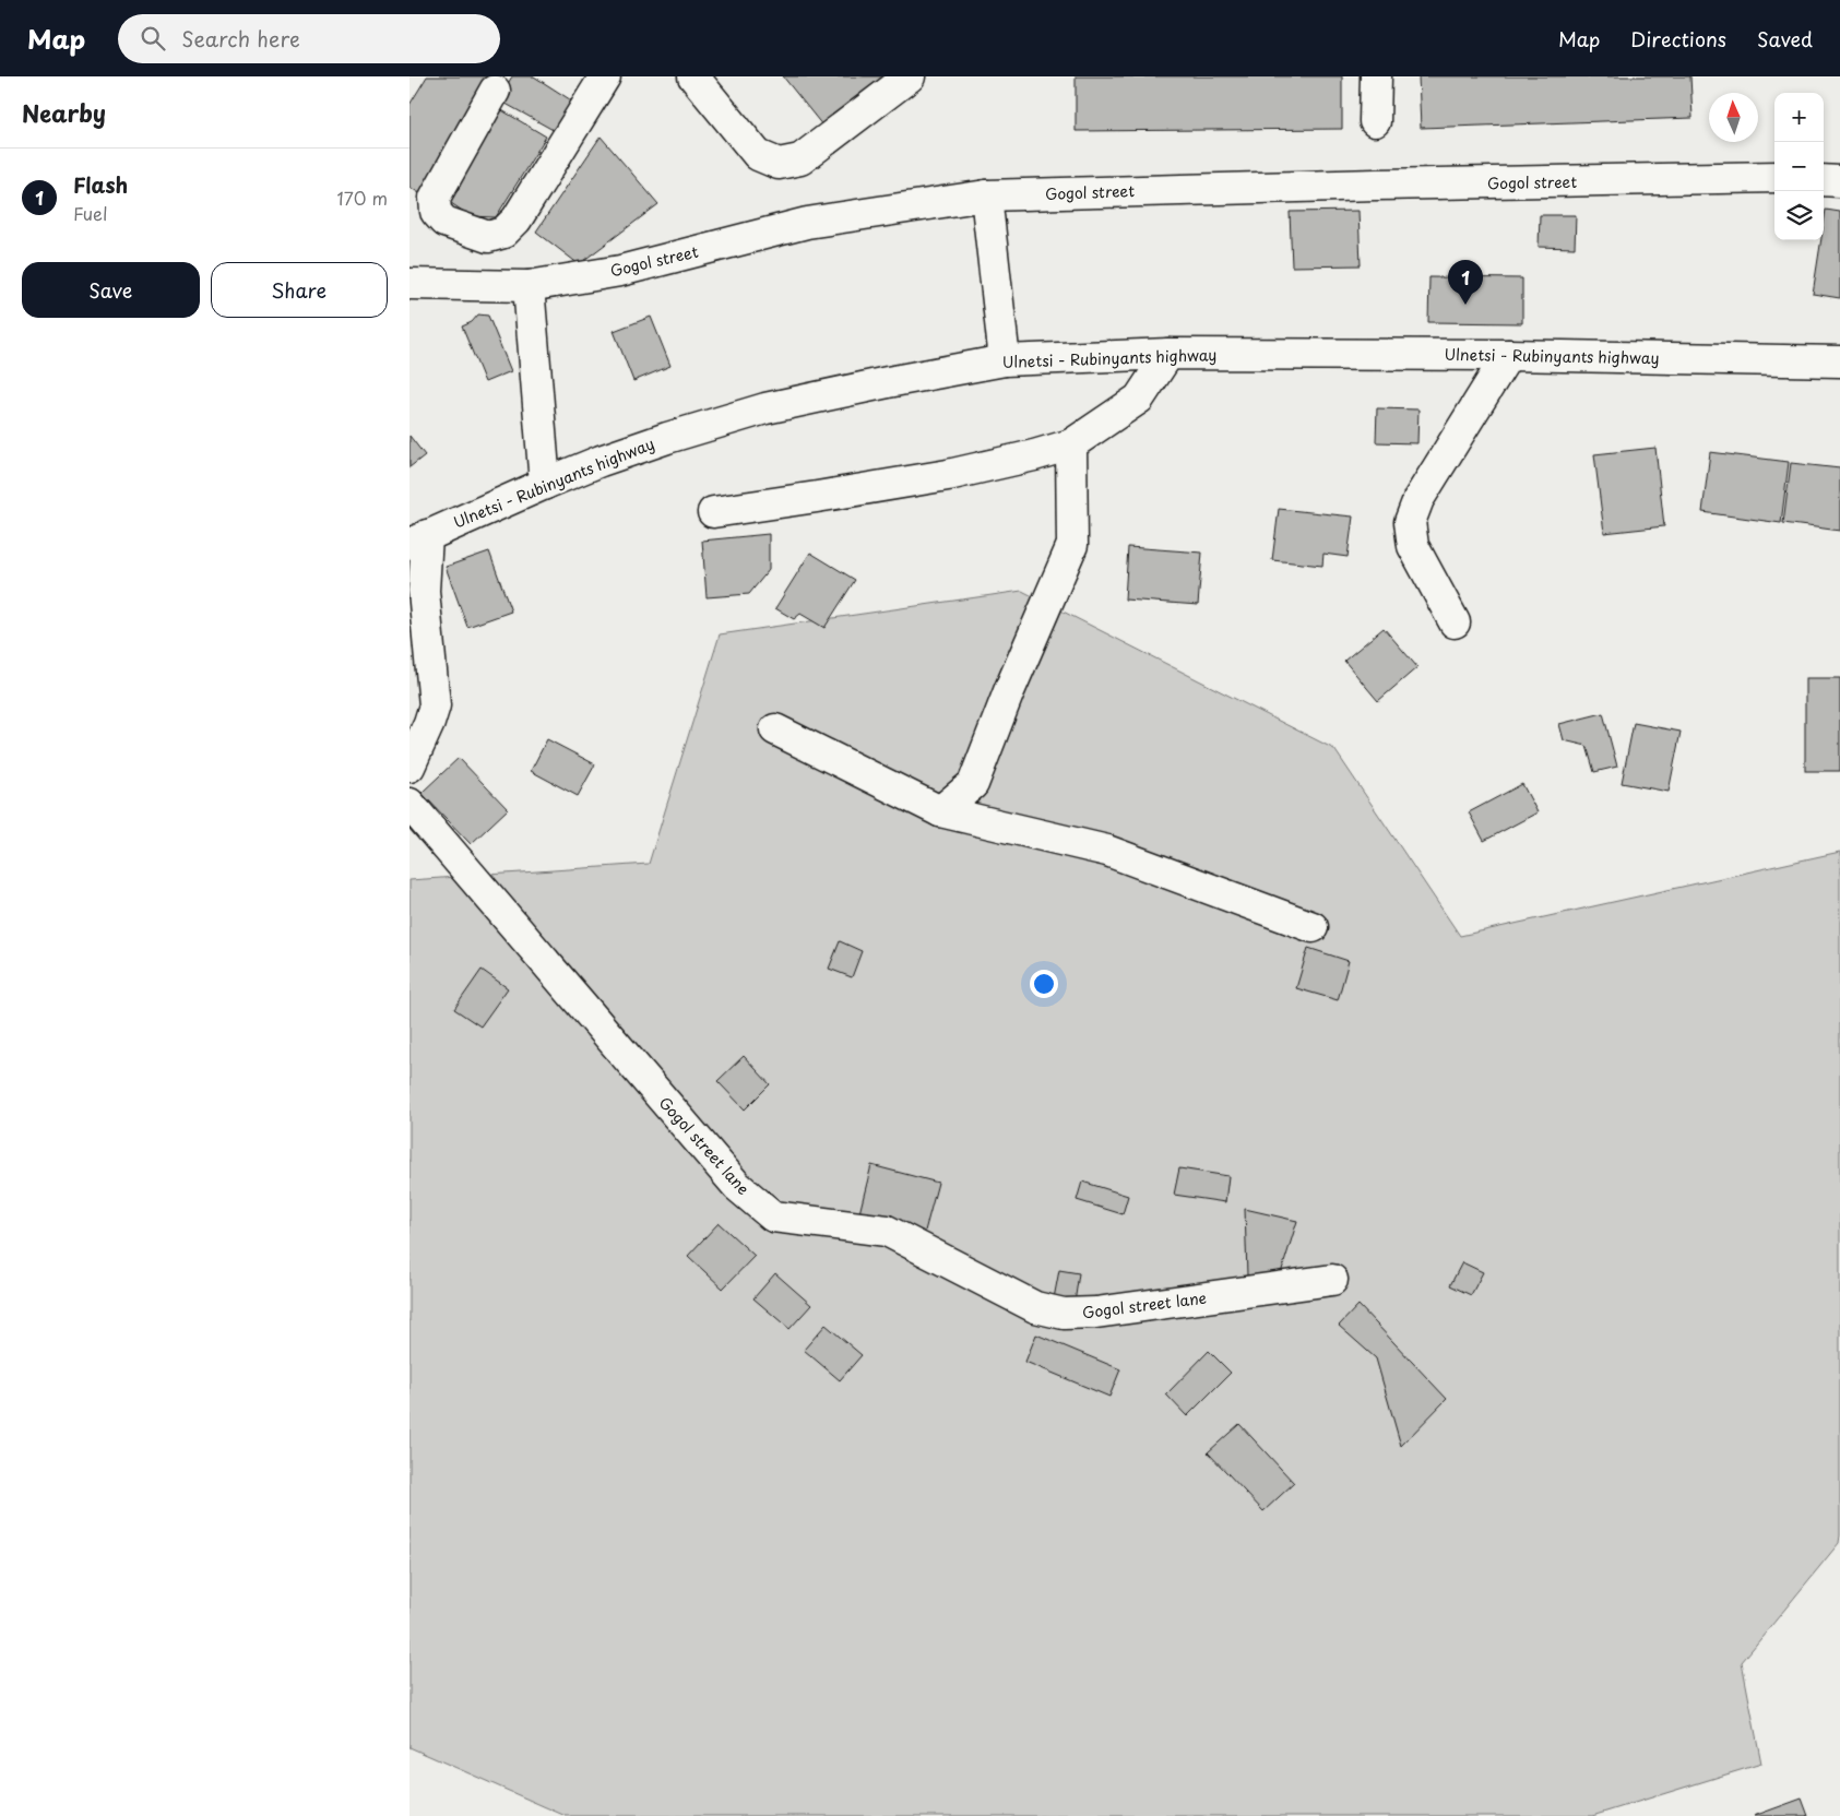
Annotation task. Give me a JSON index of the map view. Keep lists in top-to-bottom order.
{
  "streets": {
    "street": ["Gogol street", "Ulnetsi - Rubinyants highway", "Gogol street lane"]
  },
  "north": "top",
  "page": {
    "header": "Map",
    "search": "Search here",
    "nav": ["Map", "Directions", "Saved"],
    "heading": "Nearby",
    "map_buttons": ["+", "−"],
    "list": [
      {
        "mark": "1",
        "name": "Flash",
        "note": "Fuel",
        "value": "170 m"
      }
    ],
    "buttons": ["Save", "Share"],
    "pins": "1"
  }
}
